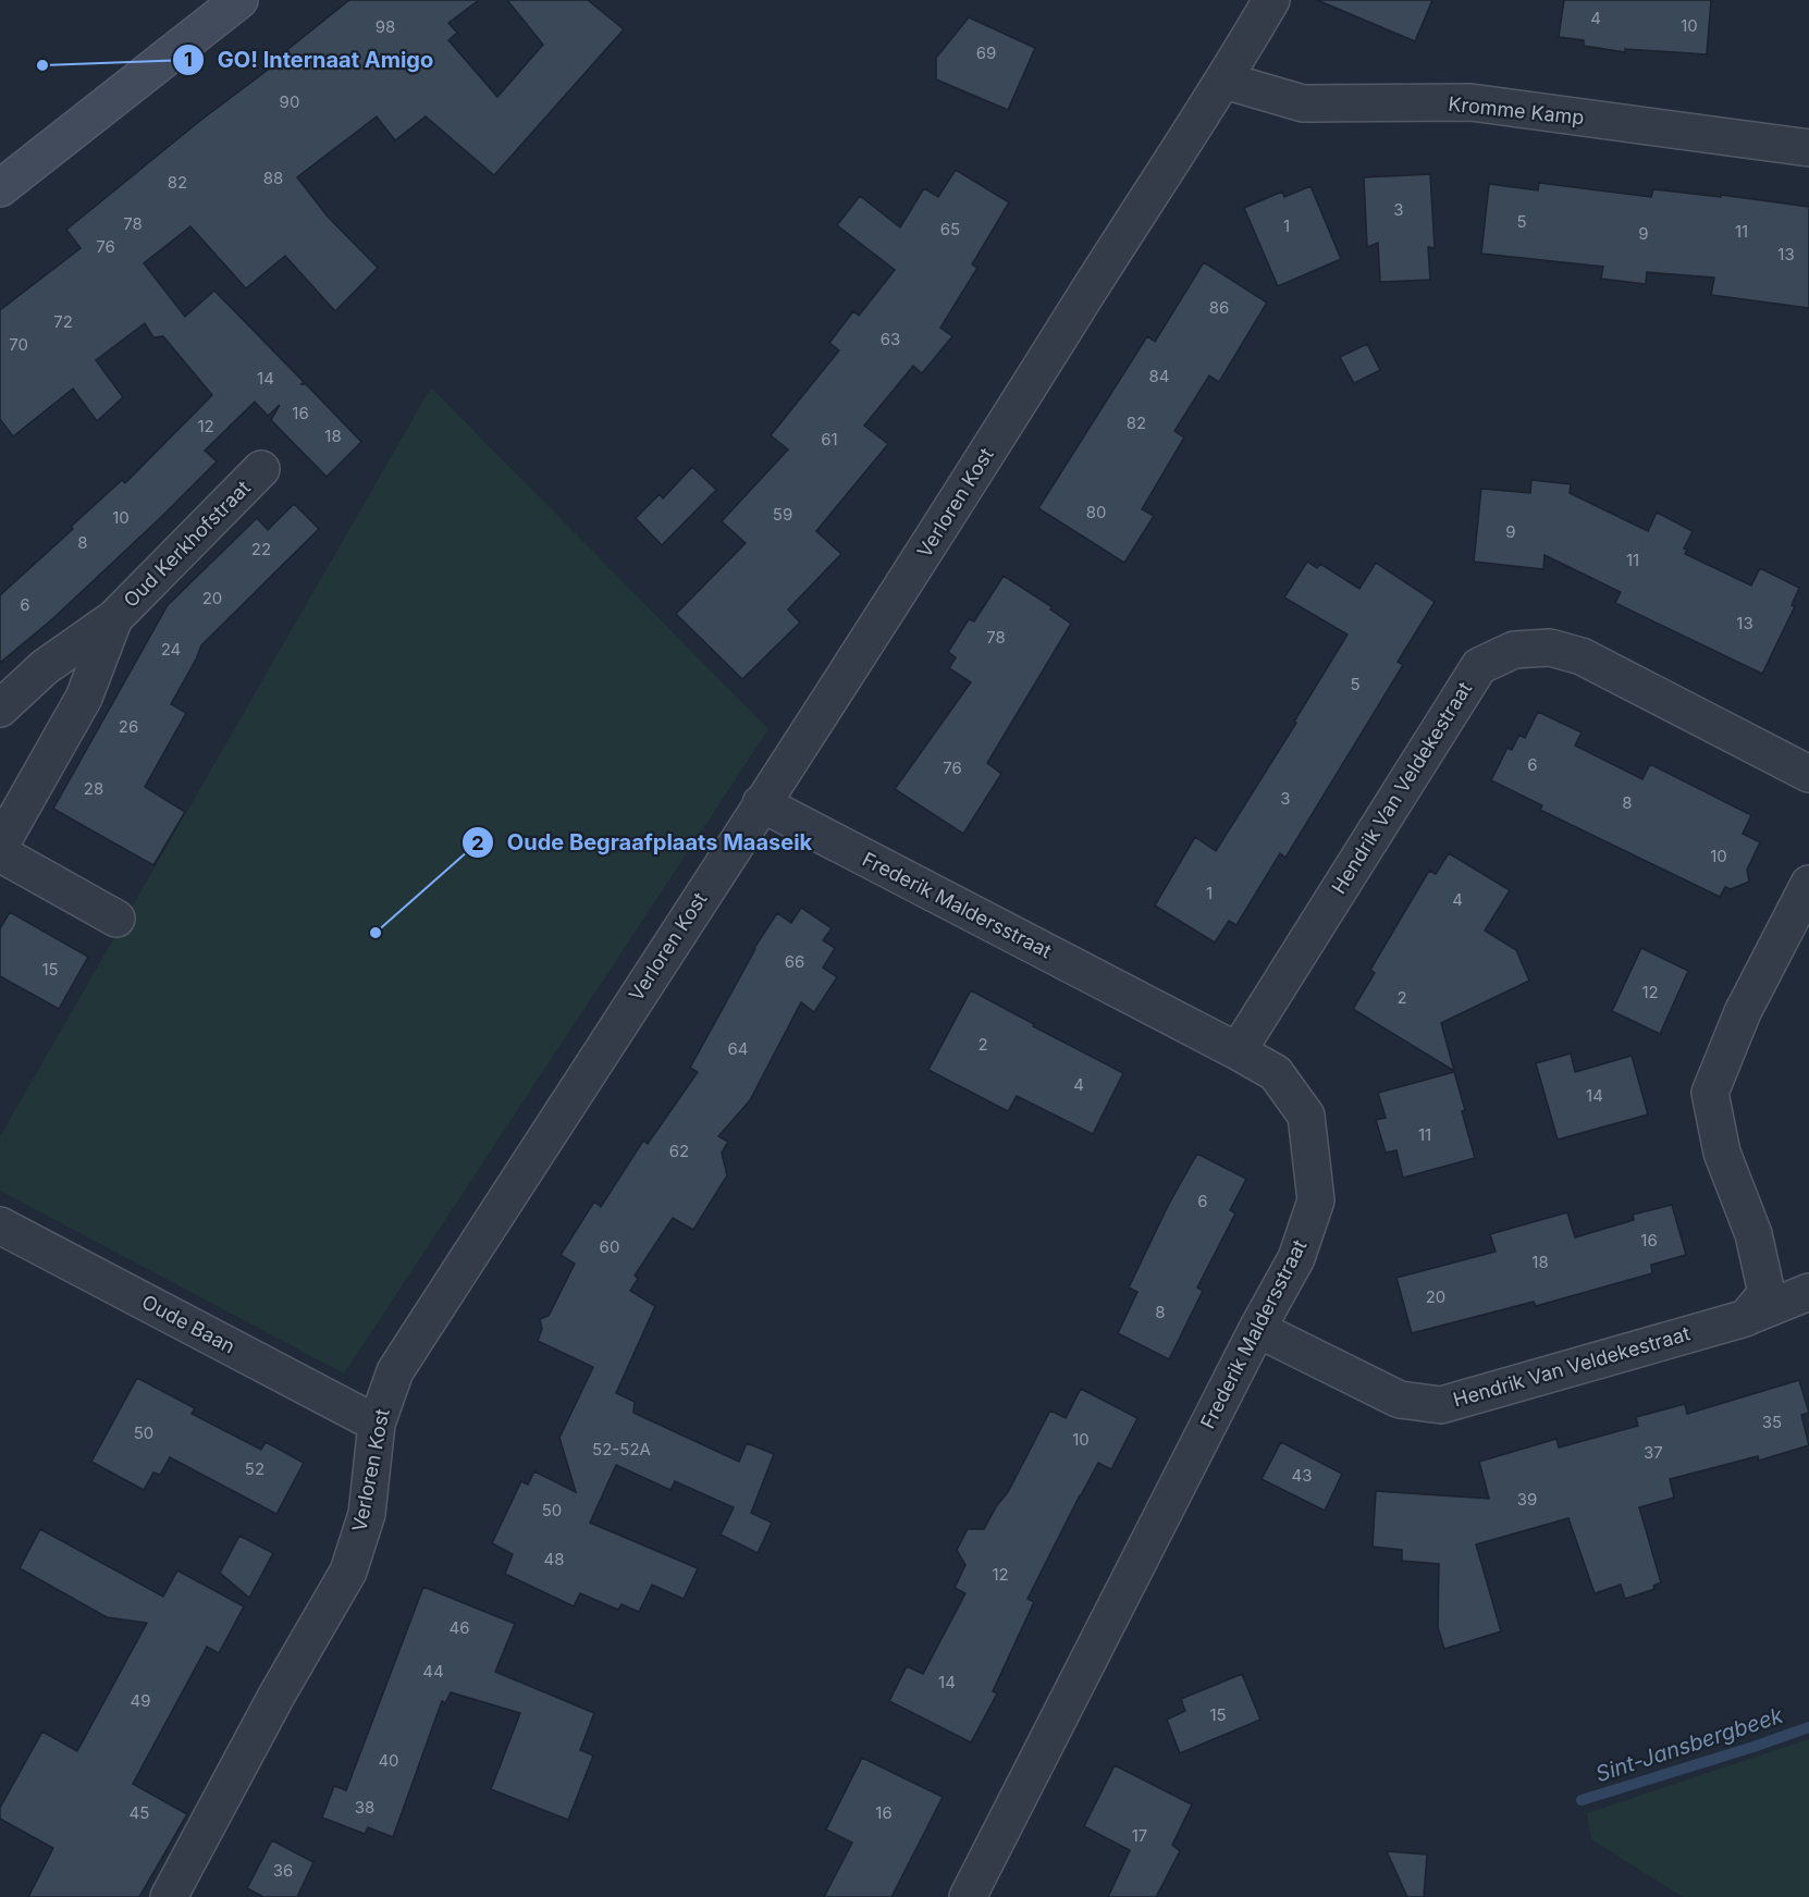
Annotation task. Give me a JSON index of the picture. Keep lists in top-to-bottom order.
{
  "streets": {
    "street": [
      "Kromme Kamp",
      "Verloren Kost",
      "Oud Kerkhofstraat",
      "Hendrik Van Veldekestraat",
      "Frederik Maldersstraat",
      "Oude Baan"
    ]
  },
  "crossings": [
    ["Kromme Kamp", "Verloren Kost"],
    ["Verloren Kost", "Frederik Maldersstraat"],
    ["Verloren Kost", "Oude Baan"],
    ["Hendrik Van Veldekestraat", "Frederik Maldersstraat"]
  ],
  "water": ["Sint-Jansbergbeek"],
  "places": ["GO! Internaat Amigo", "Oude Begraafplaats Maaseik"],
  "house_numbers": [
    "4",
    "10",
    "98",
    "69",
    "90",
    "88",
    "82",
    "3",
    "5",
    "78",
    "1",
    "65",
    "11",
    "9",
    "76",
    "13",
    "86",
    "72",
    "63",
    "70",
    "84",
    "14",
    "16",
    "82",
    "12",
    "18",
    "61",
    "80",
    "59",
    "10",
    "9",
    "8",
    "22",
    "11",
    "20",
    "6",
    "13",
    "78",
    "24",
    "5",
    "26",
    "6",
    "76",
    "28",
    "3",
    "8",
    "10",
    "1",
    "4",
    "66",
    "15",
    "12",
    "2",
    "2",
    "64",
    "4",
    "14",
    "11",
    "62",
    "6",
    "16",
    "60",
    "18",
    "20",
    "8",
    "35",
    "50",
    "10",
    "52-52A",
    "37",
    "52",
    "43",
    "39",
    "50",
    "48",
    "12",
    "46",
    "44",
    "14",
    "49",
    "15",
    "40",
    "38",
    "45",
    "16",
    "17",
    "36"
  ]
}
